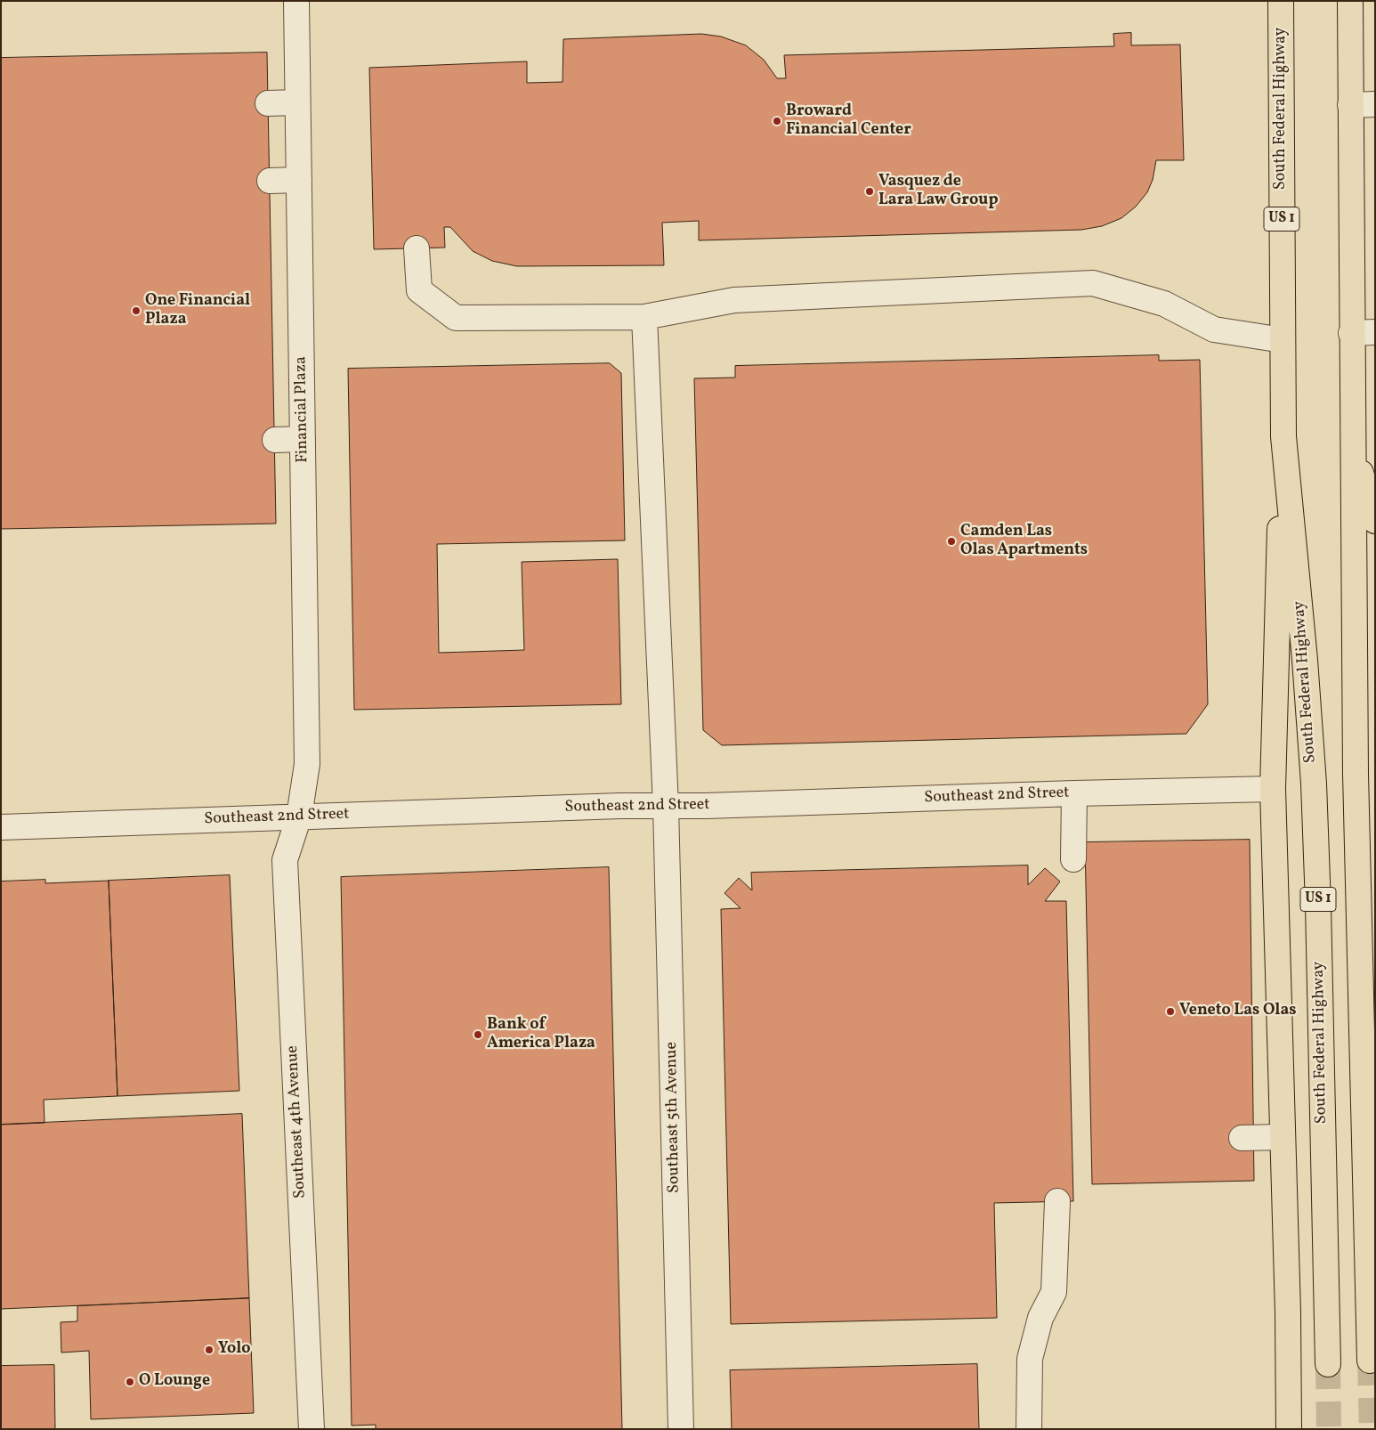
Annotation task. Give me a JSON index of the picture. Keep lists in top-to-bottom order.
{
  "streets": {
    "main road": ["South Federal Highway", "US 1"],
    "street": [
      "Financial Plaza",
      "Southeast 2nd Street",
      "Southeast 5th Avenue",
      "Southeast 4th Avenue"
    ]
  },
  "crossings": [
    ["Financial Plaza", "Southeast 2nd Street"],
    ["Financial Plaza", "Southeast 4th Avenue"],
    ["Southeast 2nd Street", "Southeast 5th Avenue"],
    ["Southeast 2nd Street", "Southeast 4th Avenue"]
  ],
  "places": [
    "Broward Financial Center",
    "Vasquez de Lara Law Group",
    "One Financial Plaza",
    "Camden Las Olas Apartments",
    "Veneto Las Olas",
    "Bank of America Plaza",
    "Yolo",
    "O Lounge"
  ]
}
